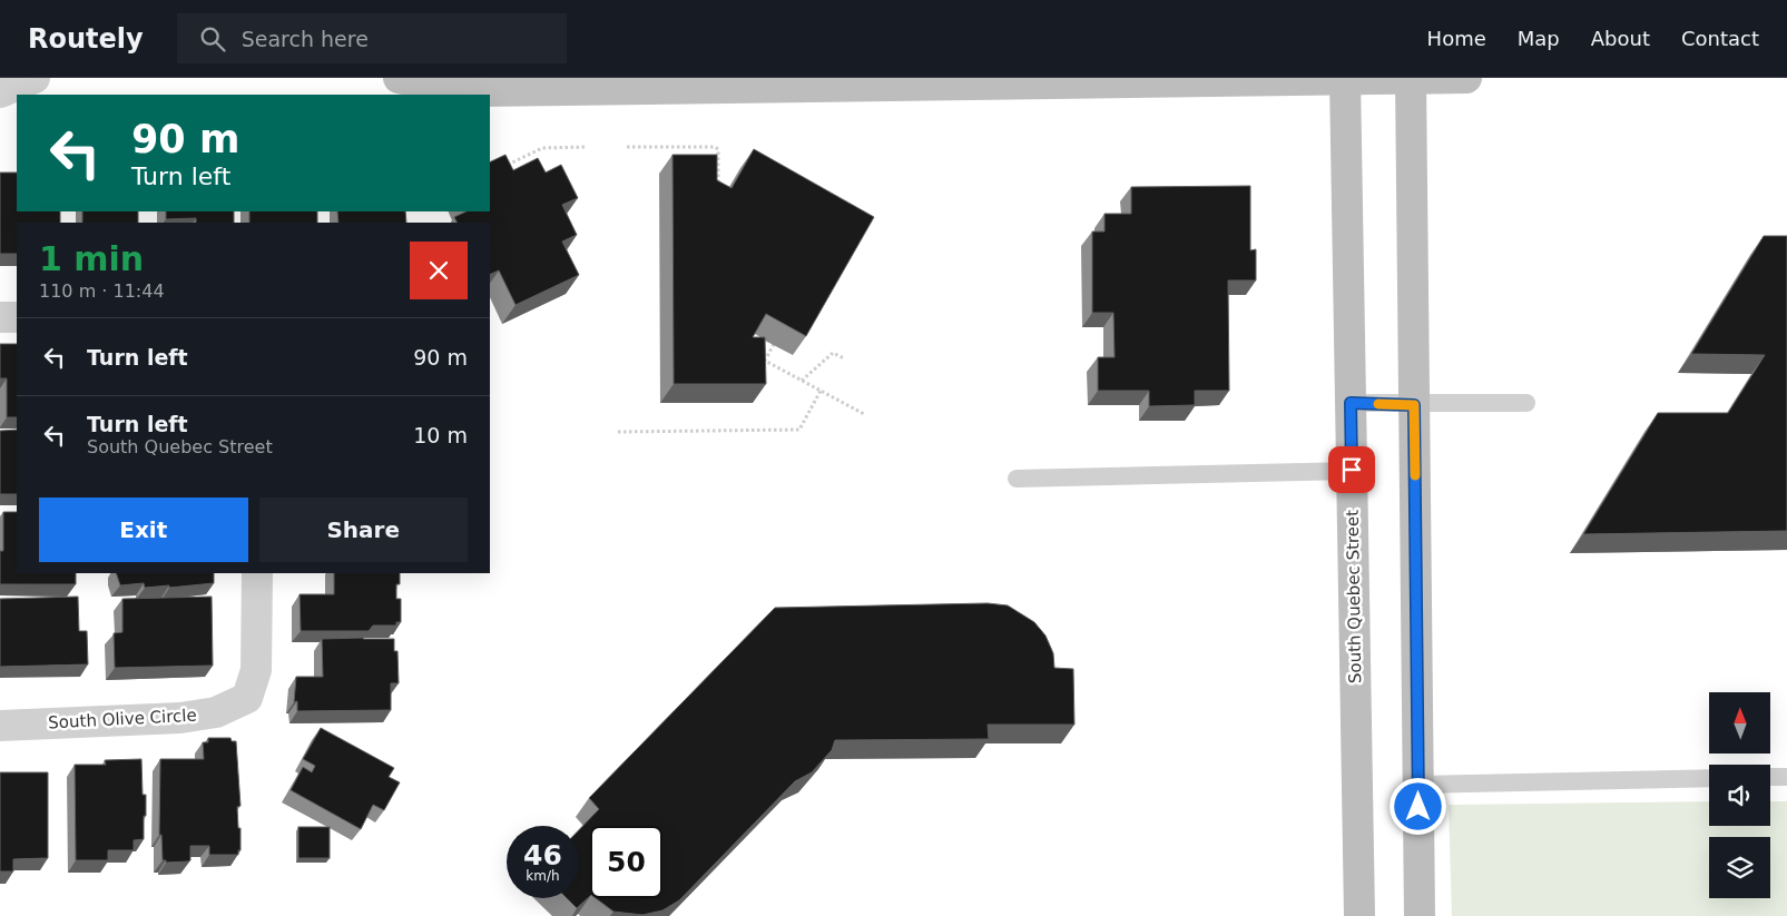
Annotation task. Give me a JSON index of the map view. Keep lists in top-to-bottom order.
{
  "streets": {
    "main road": ["South Quebec Street"],
    "street": ["South Olive Circle"]
  },
  "north": "top",
  "page": {
    "header": "Routely",
    "search": "Search here",
    "nav": [
      "Home",
      "Map",
      "About",
      "Contact"
    ],
    "turn": ["90 m", "Turn left"],
    "heading": ["1 min", "110 m · 11:44"],
    "list": [
      {
        "name": "Turn left",
        "value": "90 m"
      },
      {
        "name": "Turn left",
        "note": "South Quebec Street",
        "value": "10 m"
      }
    ],
    "buttons": ["Exit", "Share"],
    "speed": "46 km/h",
    "limit": "50"
  }
}
